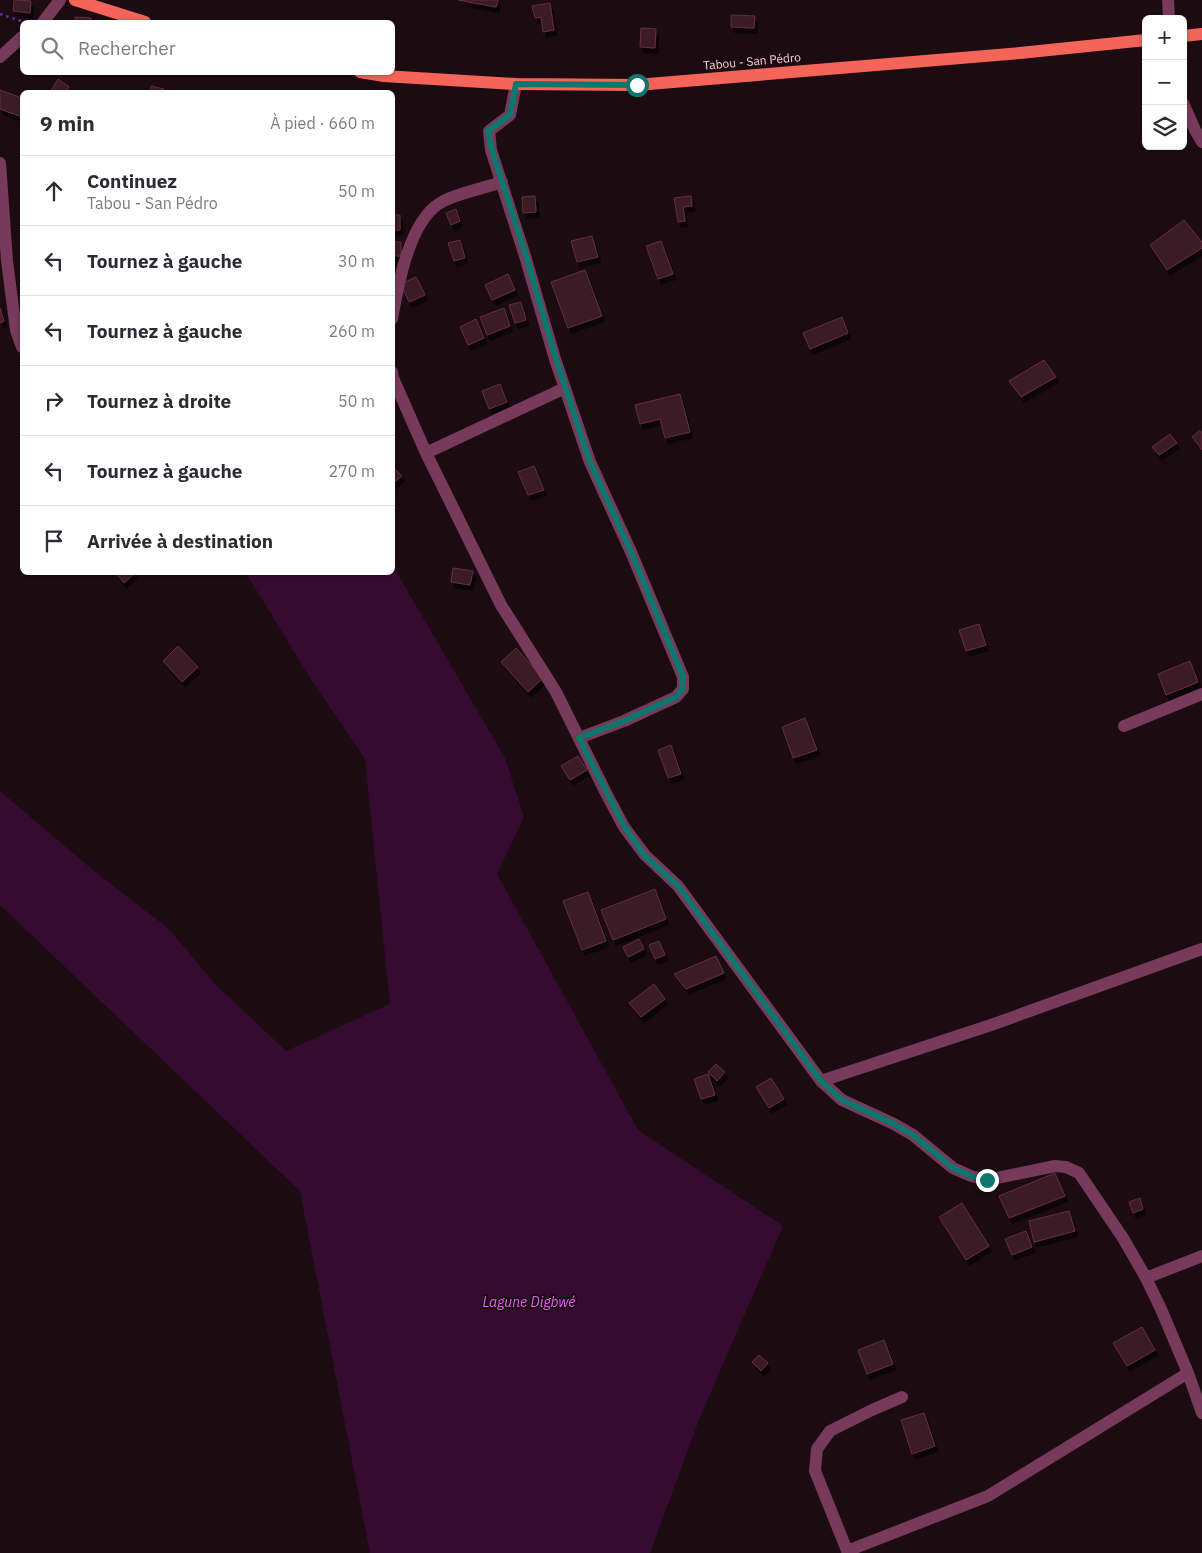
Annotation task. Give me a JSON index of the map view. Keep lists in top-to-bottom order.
{
  "streets": {
    "main road": ["Tabou - San Pédro"]
  },
  "water": ["Lagune Digbwé"],
  "page": {
    "map_buttons": ["+", "−"],
    "search": "Rechercher",
    "heading": ["9 min", "À pied · 660 m"],
    "list": [
      ["Continuez", "Tabou - San Pédro", "50 m"],
      ["Tournez à gauche", "30 m"],
      ["Tournez à gauche", "260 m"],
      ["Tournez à droite", "50 m"],
      ["Tournez à gauche", "270 m"],
      "Arrivée à destination"
    ]
  }
}
